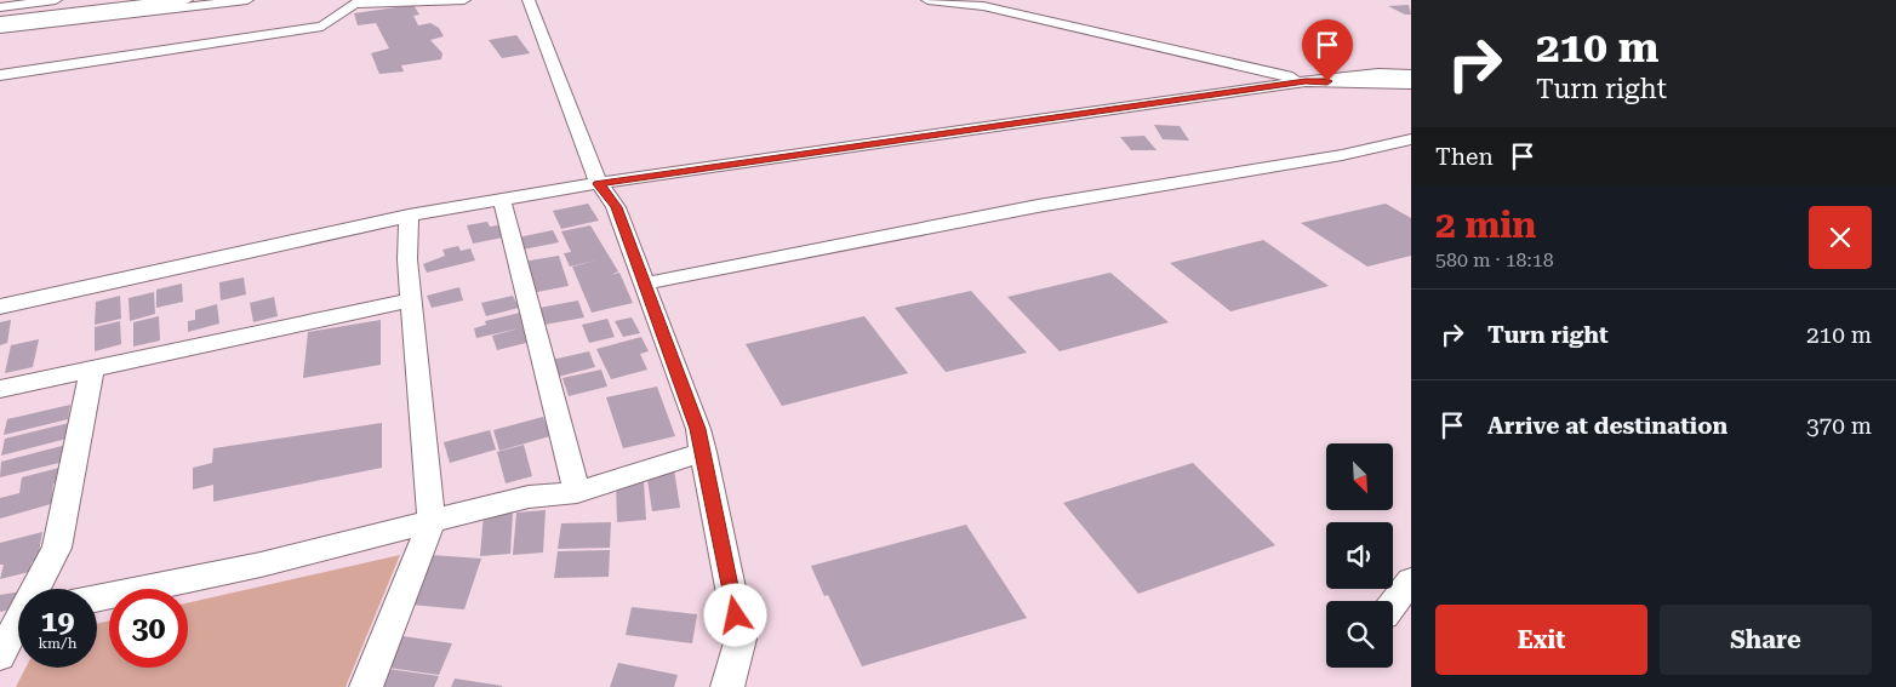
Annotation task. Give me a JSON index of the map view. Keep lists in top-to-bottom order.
{
  "north": "bottom right",
  "page": {
    "turn": ["210 m", "Turn right"],
    "then": "Then",
    "heading": ["2 min", "580 m · 18:18"],
    "list": [
      {
        "name": "Turn right",
        "value": "210 m"
      },
      {
        "name": "Arrive at destination",
        "value": "370 m"
      }
    ],
    "speed": "19 km/h",
    "limit": "30",
    "buttons": ["Exit", "Share"]
  }
}
